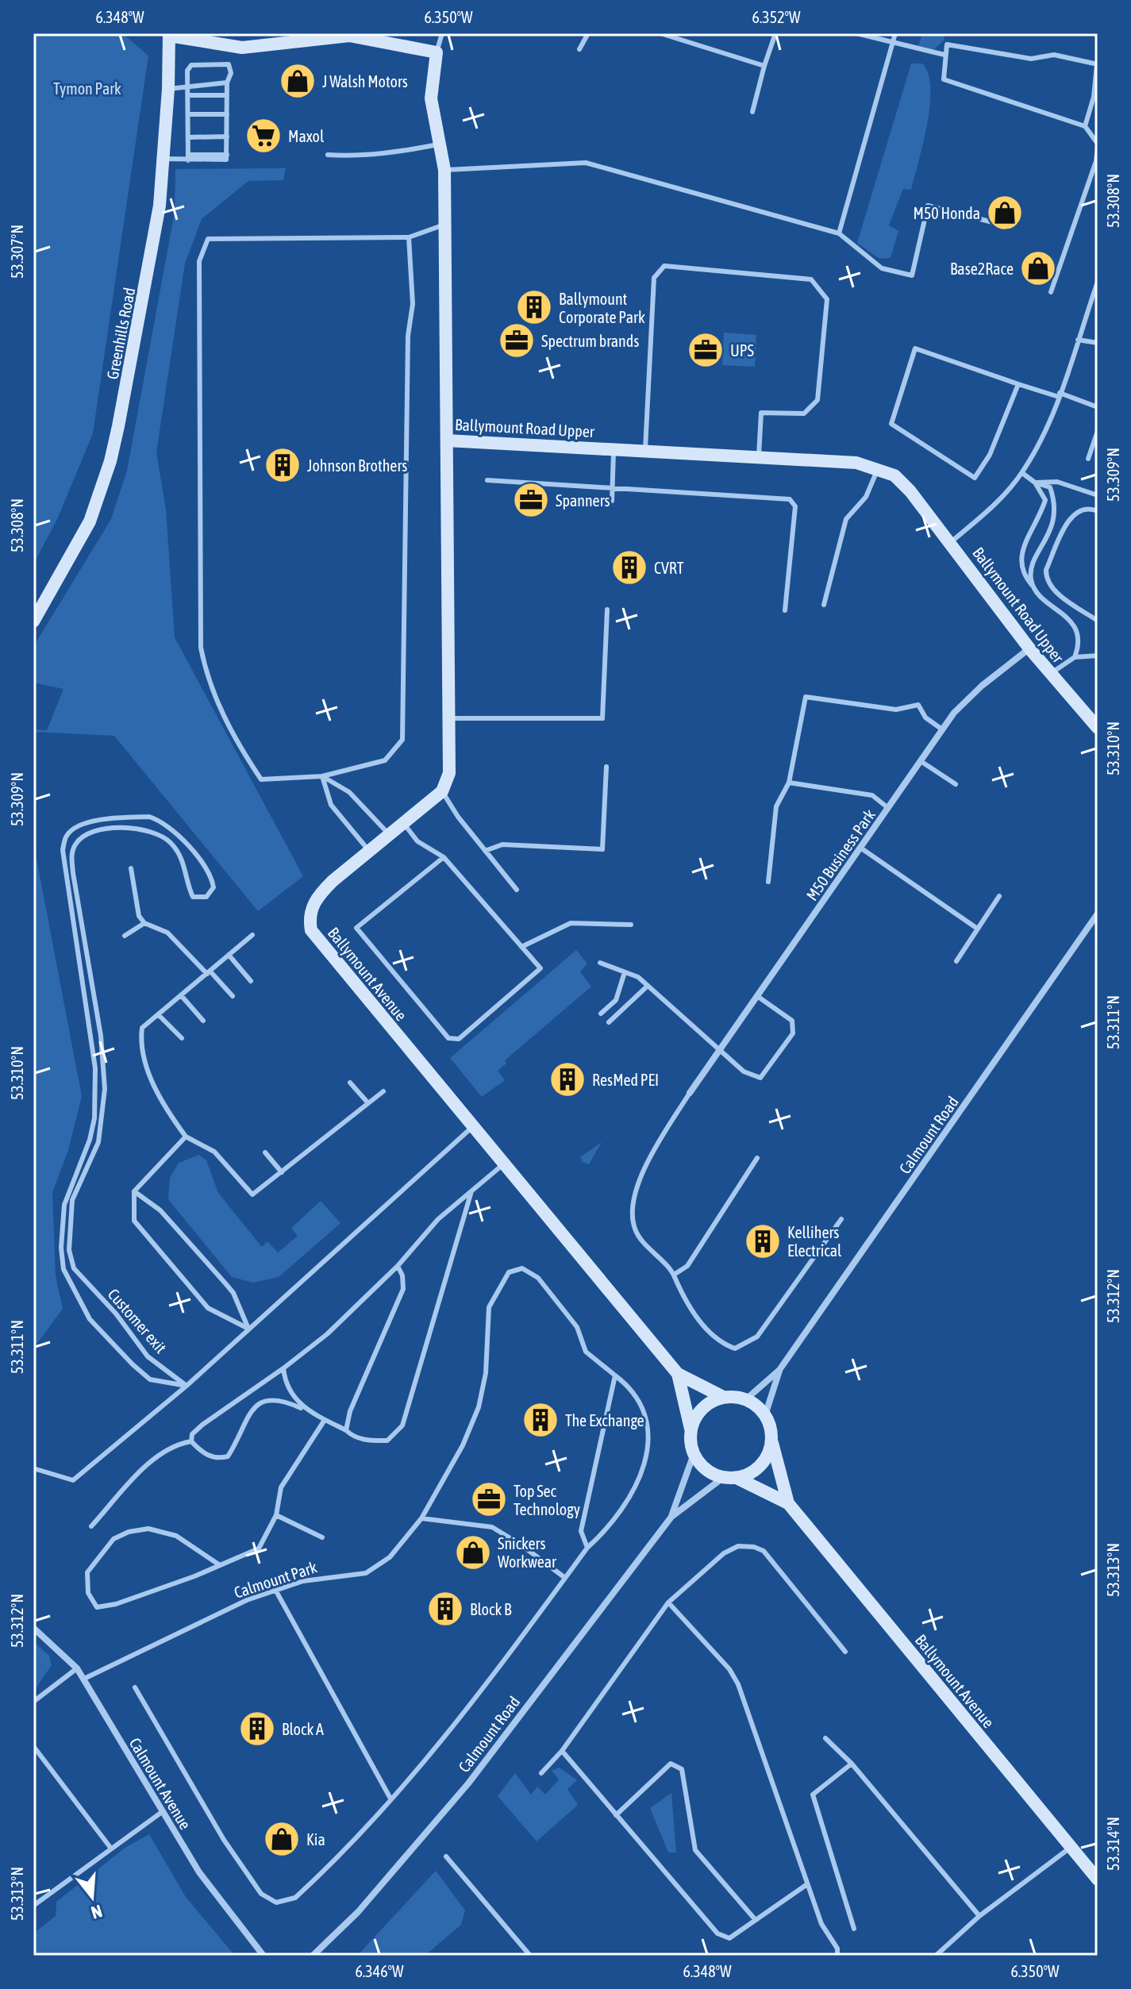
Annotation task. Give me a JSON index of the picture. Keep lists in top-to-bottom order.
{
  "streets": {
    "street": [
      "Greenhills Road",
      "Ballymount Road Upper",
      "M50 Business Park",
      "Ballymount Avenue",
      "Calmount Road",
      "Calmount Avenue"
    ],
    "lane": ["Customer exit", "Calmount Park"]
  },
  "crossings": [
    ["Ballymount Road Upper", "M50 Business Park"],
    ["Ballymount Avenue", "Calmount Road"],
    ["Calmount Park", "Calmount Avenue"]
  ],
  "parks": ["Tymon Park"],
  "places": {
    "shop": [
      "J Walsh Motors",
      "M50 Honda",
      "Base2Race",
      "Snickers Workwear",
      "Kia"
    ],
    "supermarket": ["Maxol"],
    "building": [
      "Ballymount Corporate Park",
      "Johnson Brothers",
      "CVRT",
      "ResMed PEI",
      "Kellihers Electrical",
      "The Exchange",
      "Block B",
      "Block A"
    ],
    "office": [
      "Spectrum brands",
      "UPS",
      "Spanners",
      "Top Sec Technology"
    ]
  },
  "north": "bottom",
  "coordinates": [
    "6.348°W",
    "6.350°W",
    "6.352°W",
    "53.308°N",
    "53.307°N",
    "53.309°N",
    "53.310°N",
    "53.311°N",
    "53.312°N",
    "53.313°N",
    "53.314°N",
    "6.346°W"
  ]
}
